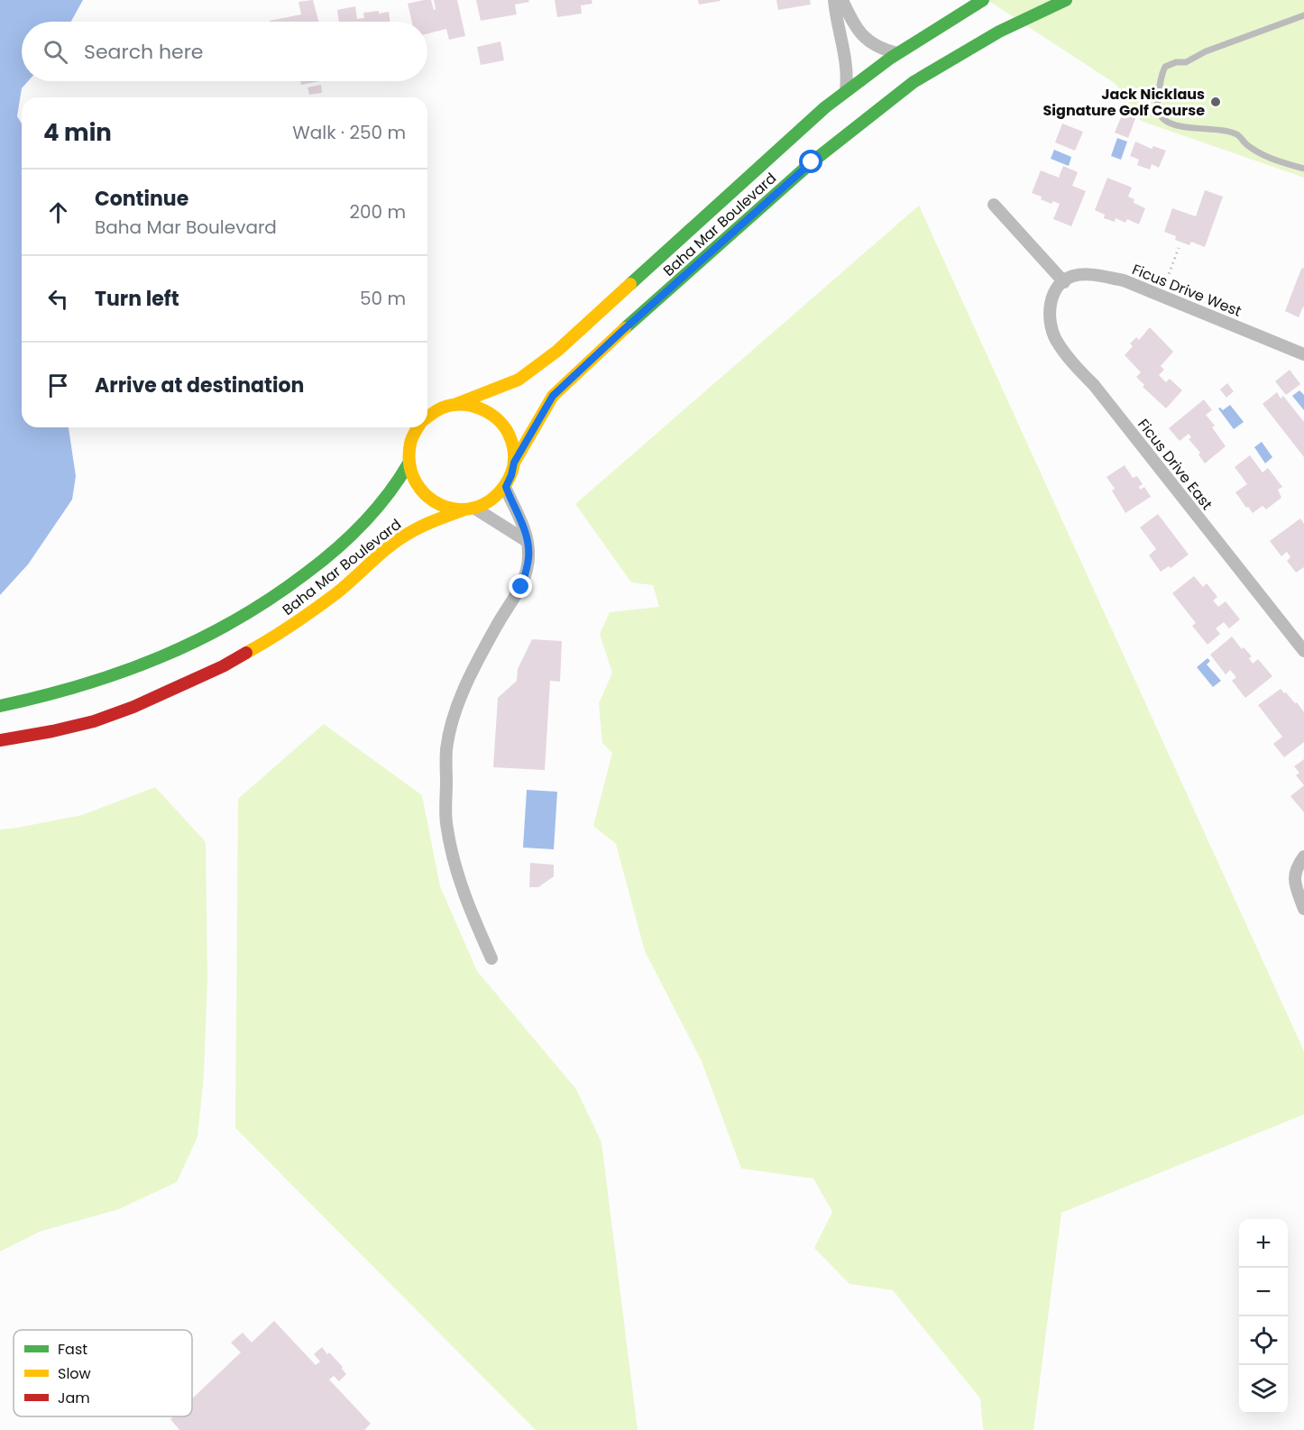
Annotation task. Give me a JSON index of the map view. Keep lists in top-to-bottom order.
{
  "streets": {
    "main road": ["Baha Mar Boulevard"],
    "street": ["Ficus Drive West", "Ficus Drive East"]
  },
  "crossings": [
    ["Ficus Drive West", "Ficus Drive East"]
  ],
  "places": ["Jack Nicklaus Signature Golf Course"],
  "legend": ["Fast", "Slow", "Jam"],
  "page": {
    "search": "Search here",
    "heading": ["4 min", "Walk · 250 m"],
    "list": [
      ["Continue", "Baha Mar Boulevard", "200 m"],
      ["Turn left", "50 m"],
      "Arrive at destination"
    ],
    "map_buttons": ["+", "−"]
  }
}
